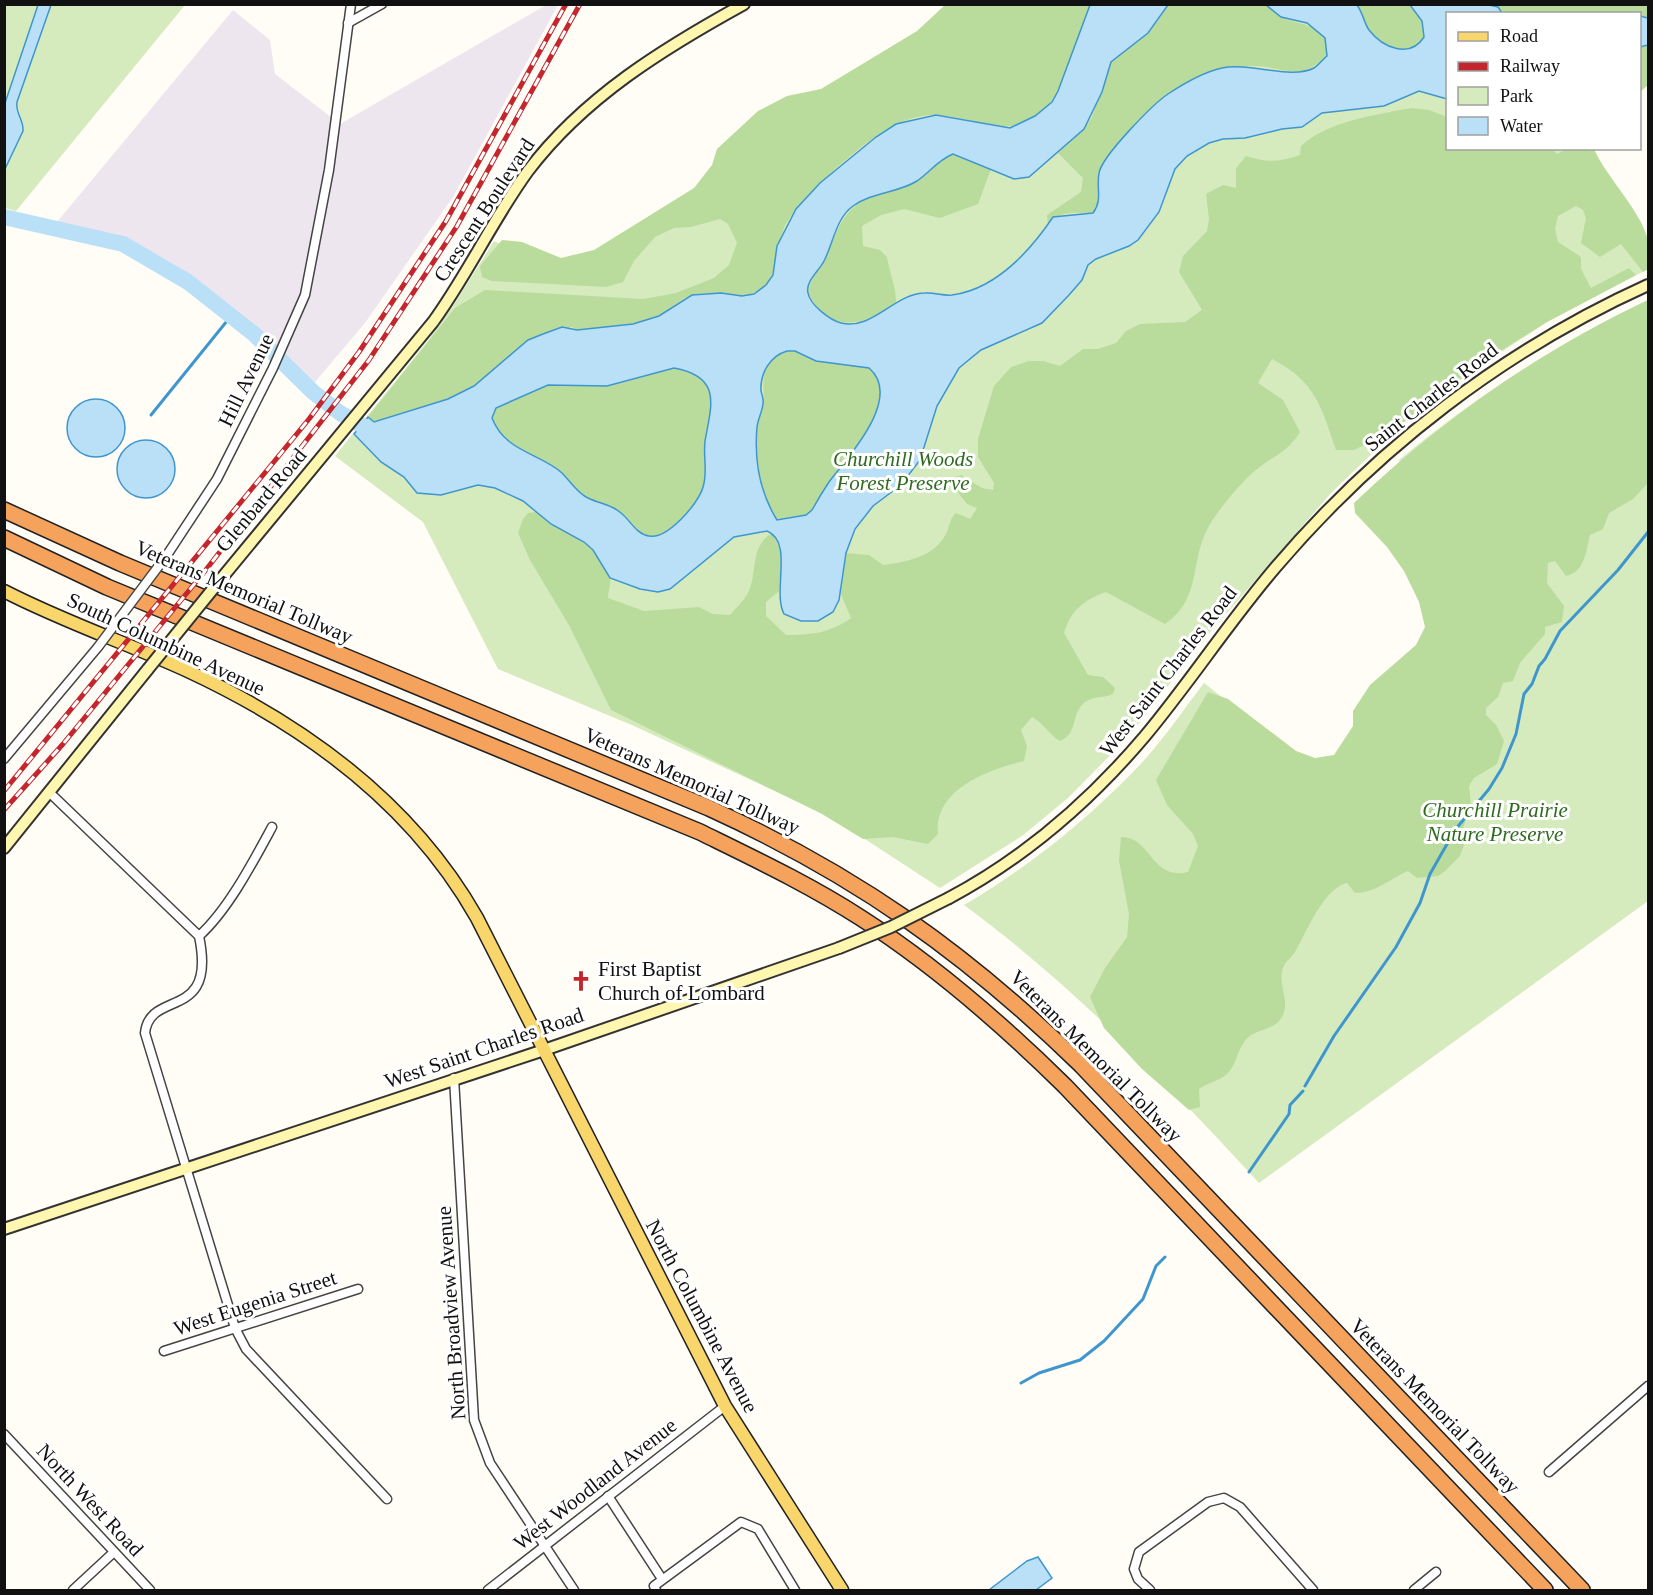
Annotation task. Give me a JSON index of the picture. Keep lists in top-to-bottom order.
{
  "streets": {
    "highway": ["Veterans Memorial Tollway"],
    "main road": [
      "Crescent Boulevard",
      "Saint Charles Road",
      "Glenbard Road",
      "South Columbine Avenue",
      "West Saint Charles Road",
      "North Columbine Avenue"
    ],
    "street": [
      "Hill Avenue",
      "West Eugenia Street",
      "North Broadview Avenue",
      "West Woodland Avenue",
      "North West Road"
    ]
  },
  "crossings": [
    ["Crescent Boulevard", "Glenbard Road"],
    ["Saint Charles Road", "West Saint Charles Road"],
    ["South Columbine Avenue", "West Saint Charles Road"],
    ["South Columbine Avenue", "North Columbine Avenue"],
    ["West Saint Charles Road", "North Broadview Avenue"],
    ["West Saint Charles Road", "North Columbine Avenue"],
    ["North Broadview Avenue", "West Woodland Avenue"],
    ["North Columbine Avenue", "West Woodland Avenue"]
  ],
  "parks": ["Churchill Woods Forest Preserve", "Churchill Prairie Nature Preserve"],
  "places": {
    "church": ["First Baptist Church of Lombard"]
  },
  "legend": [
    "Road",
    "Railway",
    "Park",
    "Water"
  ]
}
